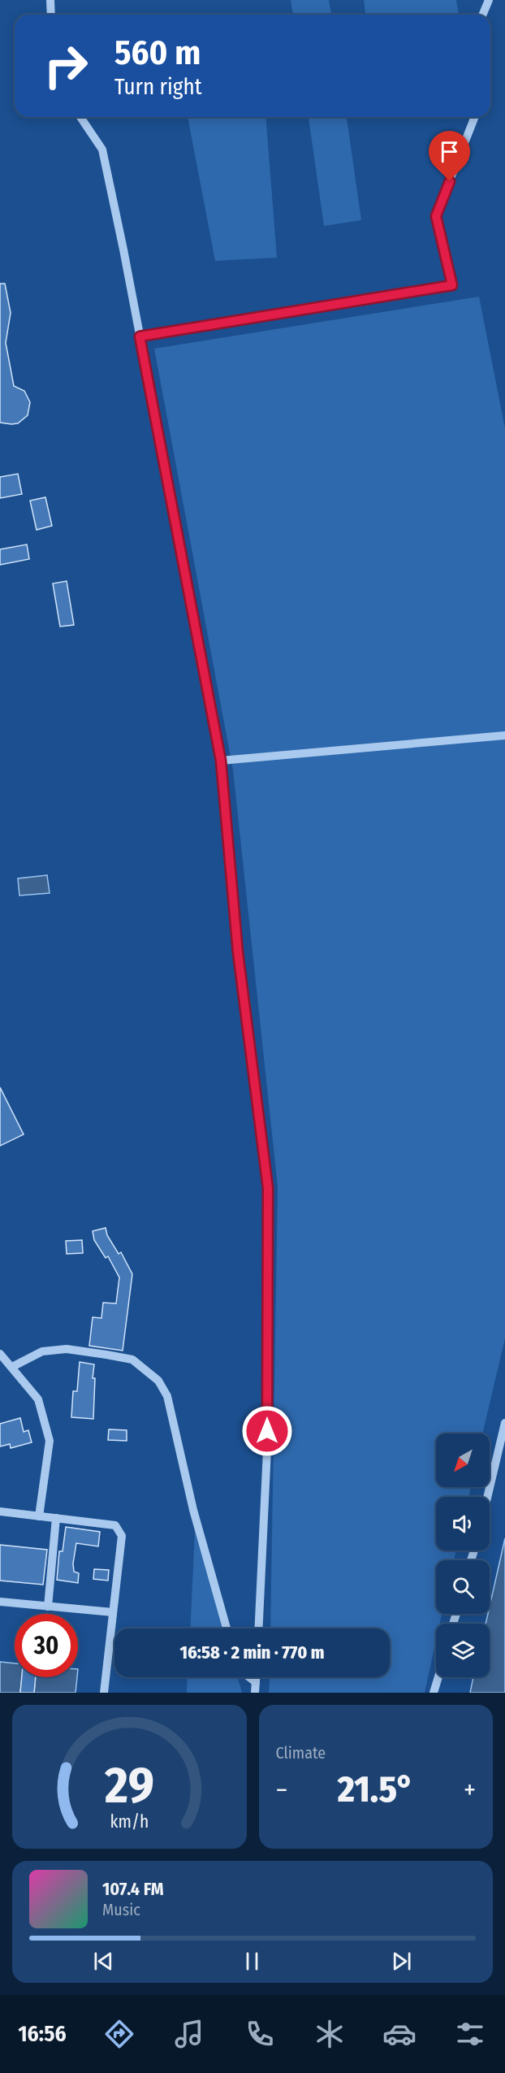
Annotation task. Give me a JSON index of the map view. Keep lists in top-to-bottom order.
{
  "north": "bottom left",
  "page": {
    "turn": ["560 m", "Turn right"],
    "limit": "30",
    "trip": "16:58 · 2 min · 770 m",
    "tile": "Climate",
    "heat": ["−", "21.5°", "+"],
    "song": ["107.4 FM", "Music"],
    "tabs": "16:56",
    "gauge": ["29", "km/h"]
  }
}
